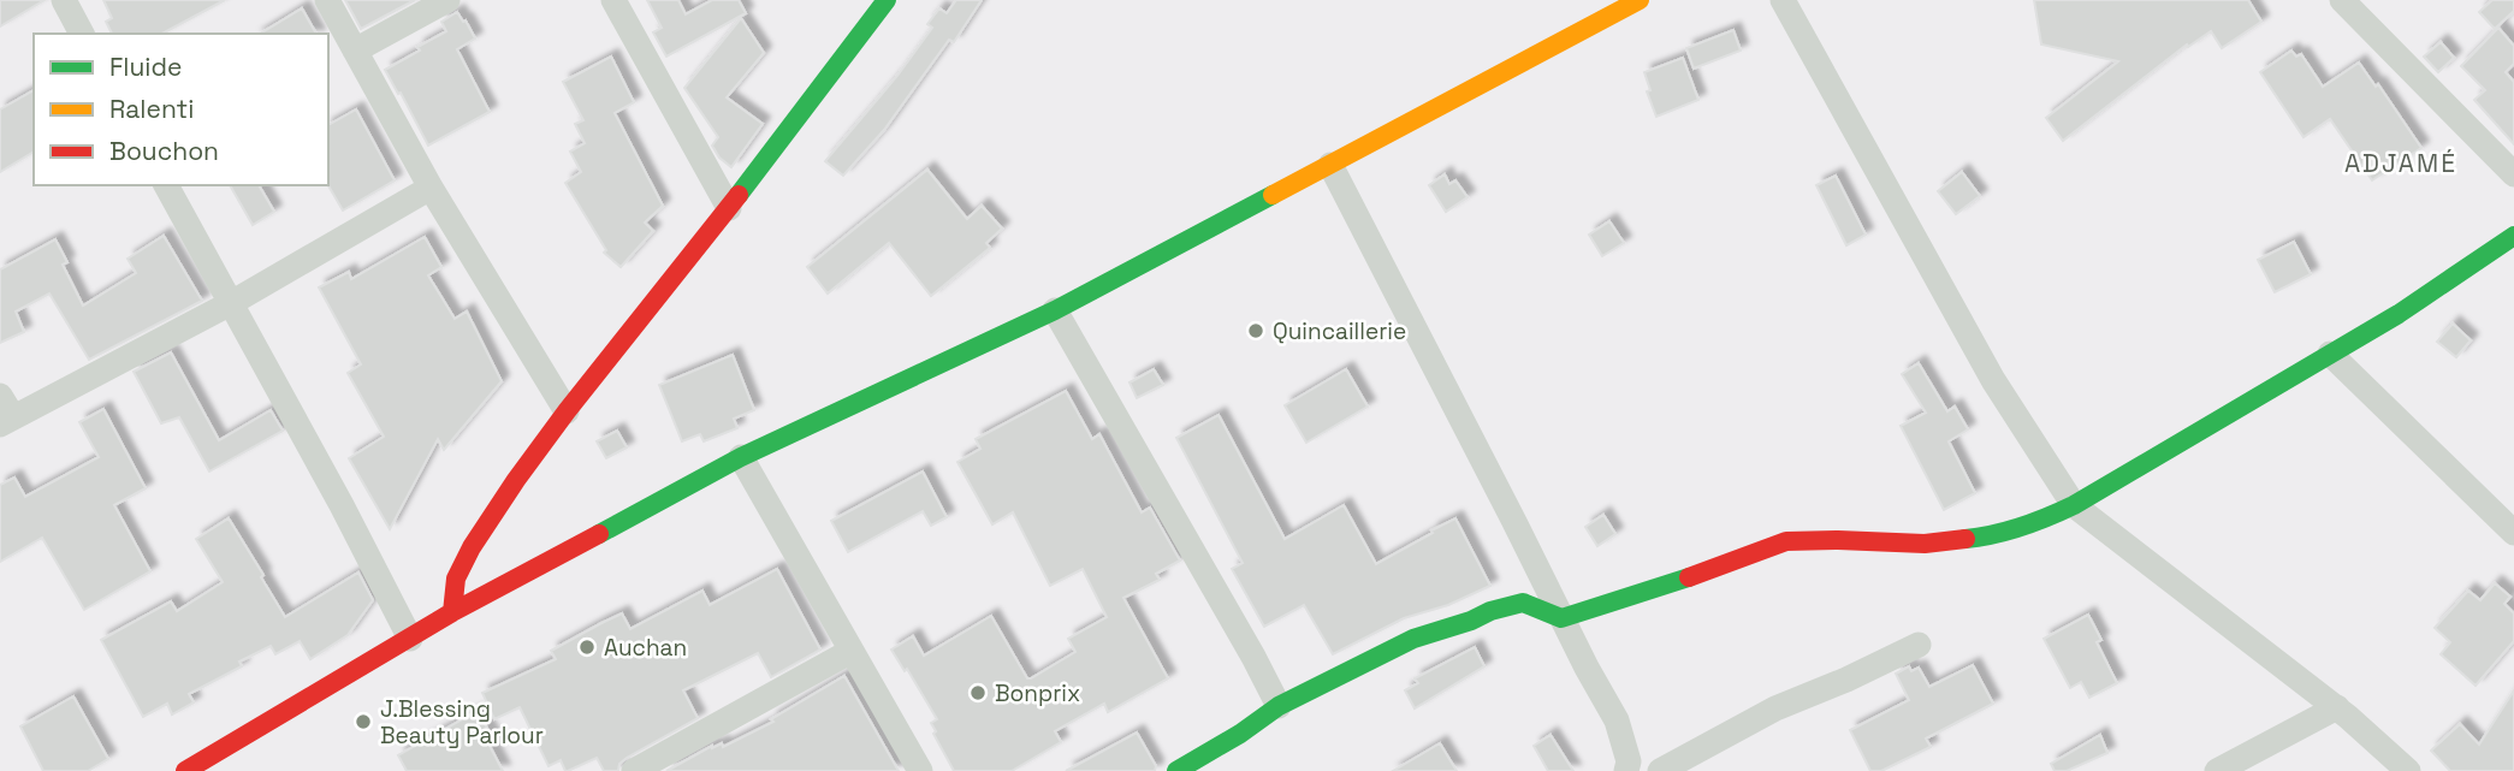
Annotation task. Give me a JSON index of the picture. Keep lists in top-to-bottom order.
{
  "districts": ["ADJAMÉ"],
  "places": [
    "Quincaillerie",
    "Auchan",
    "Bonprix",
    "J.Blessing Beauty Parlour"
  ],
  "legend": ["Fluide", "Ralenti", "Bouchon"]
}
